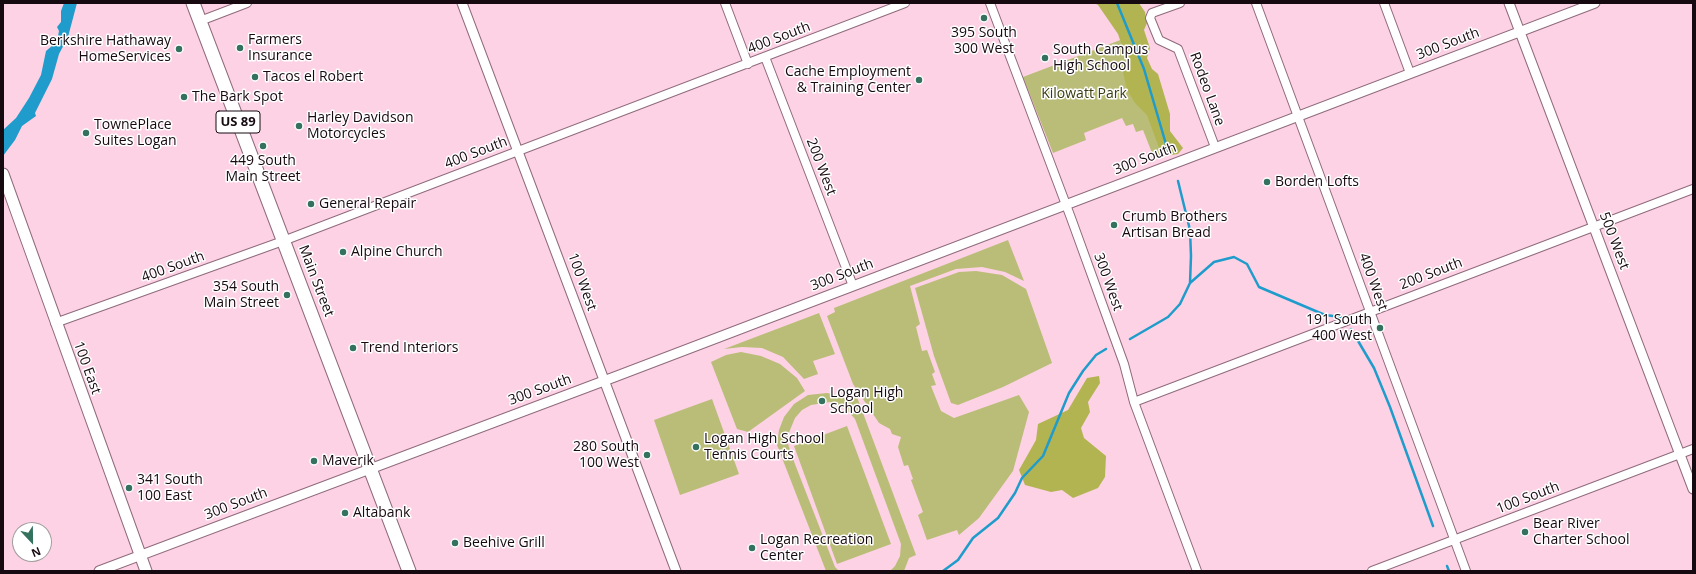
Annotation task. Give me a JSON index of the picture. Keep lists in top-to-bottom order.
{
  "streets": {
    "highway": ["US 89", "Main Street"],
    "main road": ["100 East"],
    "street": [
      "400 South",
      "300 South",
      "Rodeo Lane",
      "200 West",
      "500 West",
      "200 South",
      "100 West",
      "300 West",
      "400 West",
      "100 South"
    ]
  },
  "crossings": [
    ["400 South", "200 West"],
    ["400 South", "Main Street"],
    ["400 South", "100 West"],
    ["400 South", "100 East"],
    ["300 South", "Rodeo Lane"],
    ["300 South", "200 West"],
    ["300 South", "500 West"],
    ["300 South", "Main Street"],
    ["300 South", "100 West"],
    ["300 South", "300 West"],
    ["300 South", "400 West"],
    ["300 South", "100 East"],
    ["500 West", "200 South"],
    ["500 West", "100 South"],
    ["200 South", "300 West"],
    ["200 South", "400 West"],
    ["400 West", "100 South"]
  ],
  "parks": ["Kilowatt Park"],
  "places": [
    "395 South 300 West",
    "Farmers Insurance",
    "Berkshire Hathaway HomeServices",
    "South Campus High School",
    "Tacos el Robert",
    "Cache Employment & Training Center",
    "The Bark Spot",
    "Harley Davidson Motorcycles",
    "TownePlace Suites Logan",
    "449 South Main Street",
    "Borden Lofts",
    "General Repair",
    "Crumb Brothers Artisan Bread",
    "Alpine Church",
    "354 South Main Street",
    "191 South 400 West",
    "Trend Interiors",
    "Logan High School",
    "Logan High School Tennis Courts",
    "280 South 100 West",
    "Maverik",
    "341 South 100 East",
    "Altabank",
    "Bear River Charter School",
    "Beehive Grill",
    "Logan Recreation Center"
  ],
  "north": "bottom"
}
